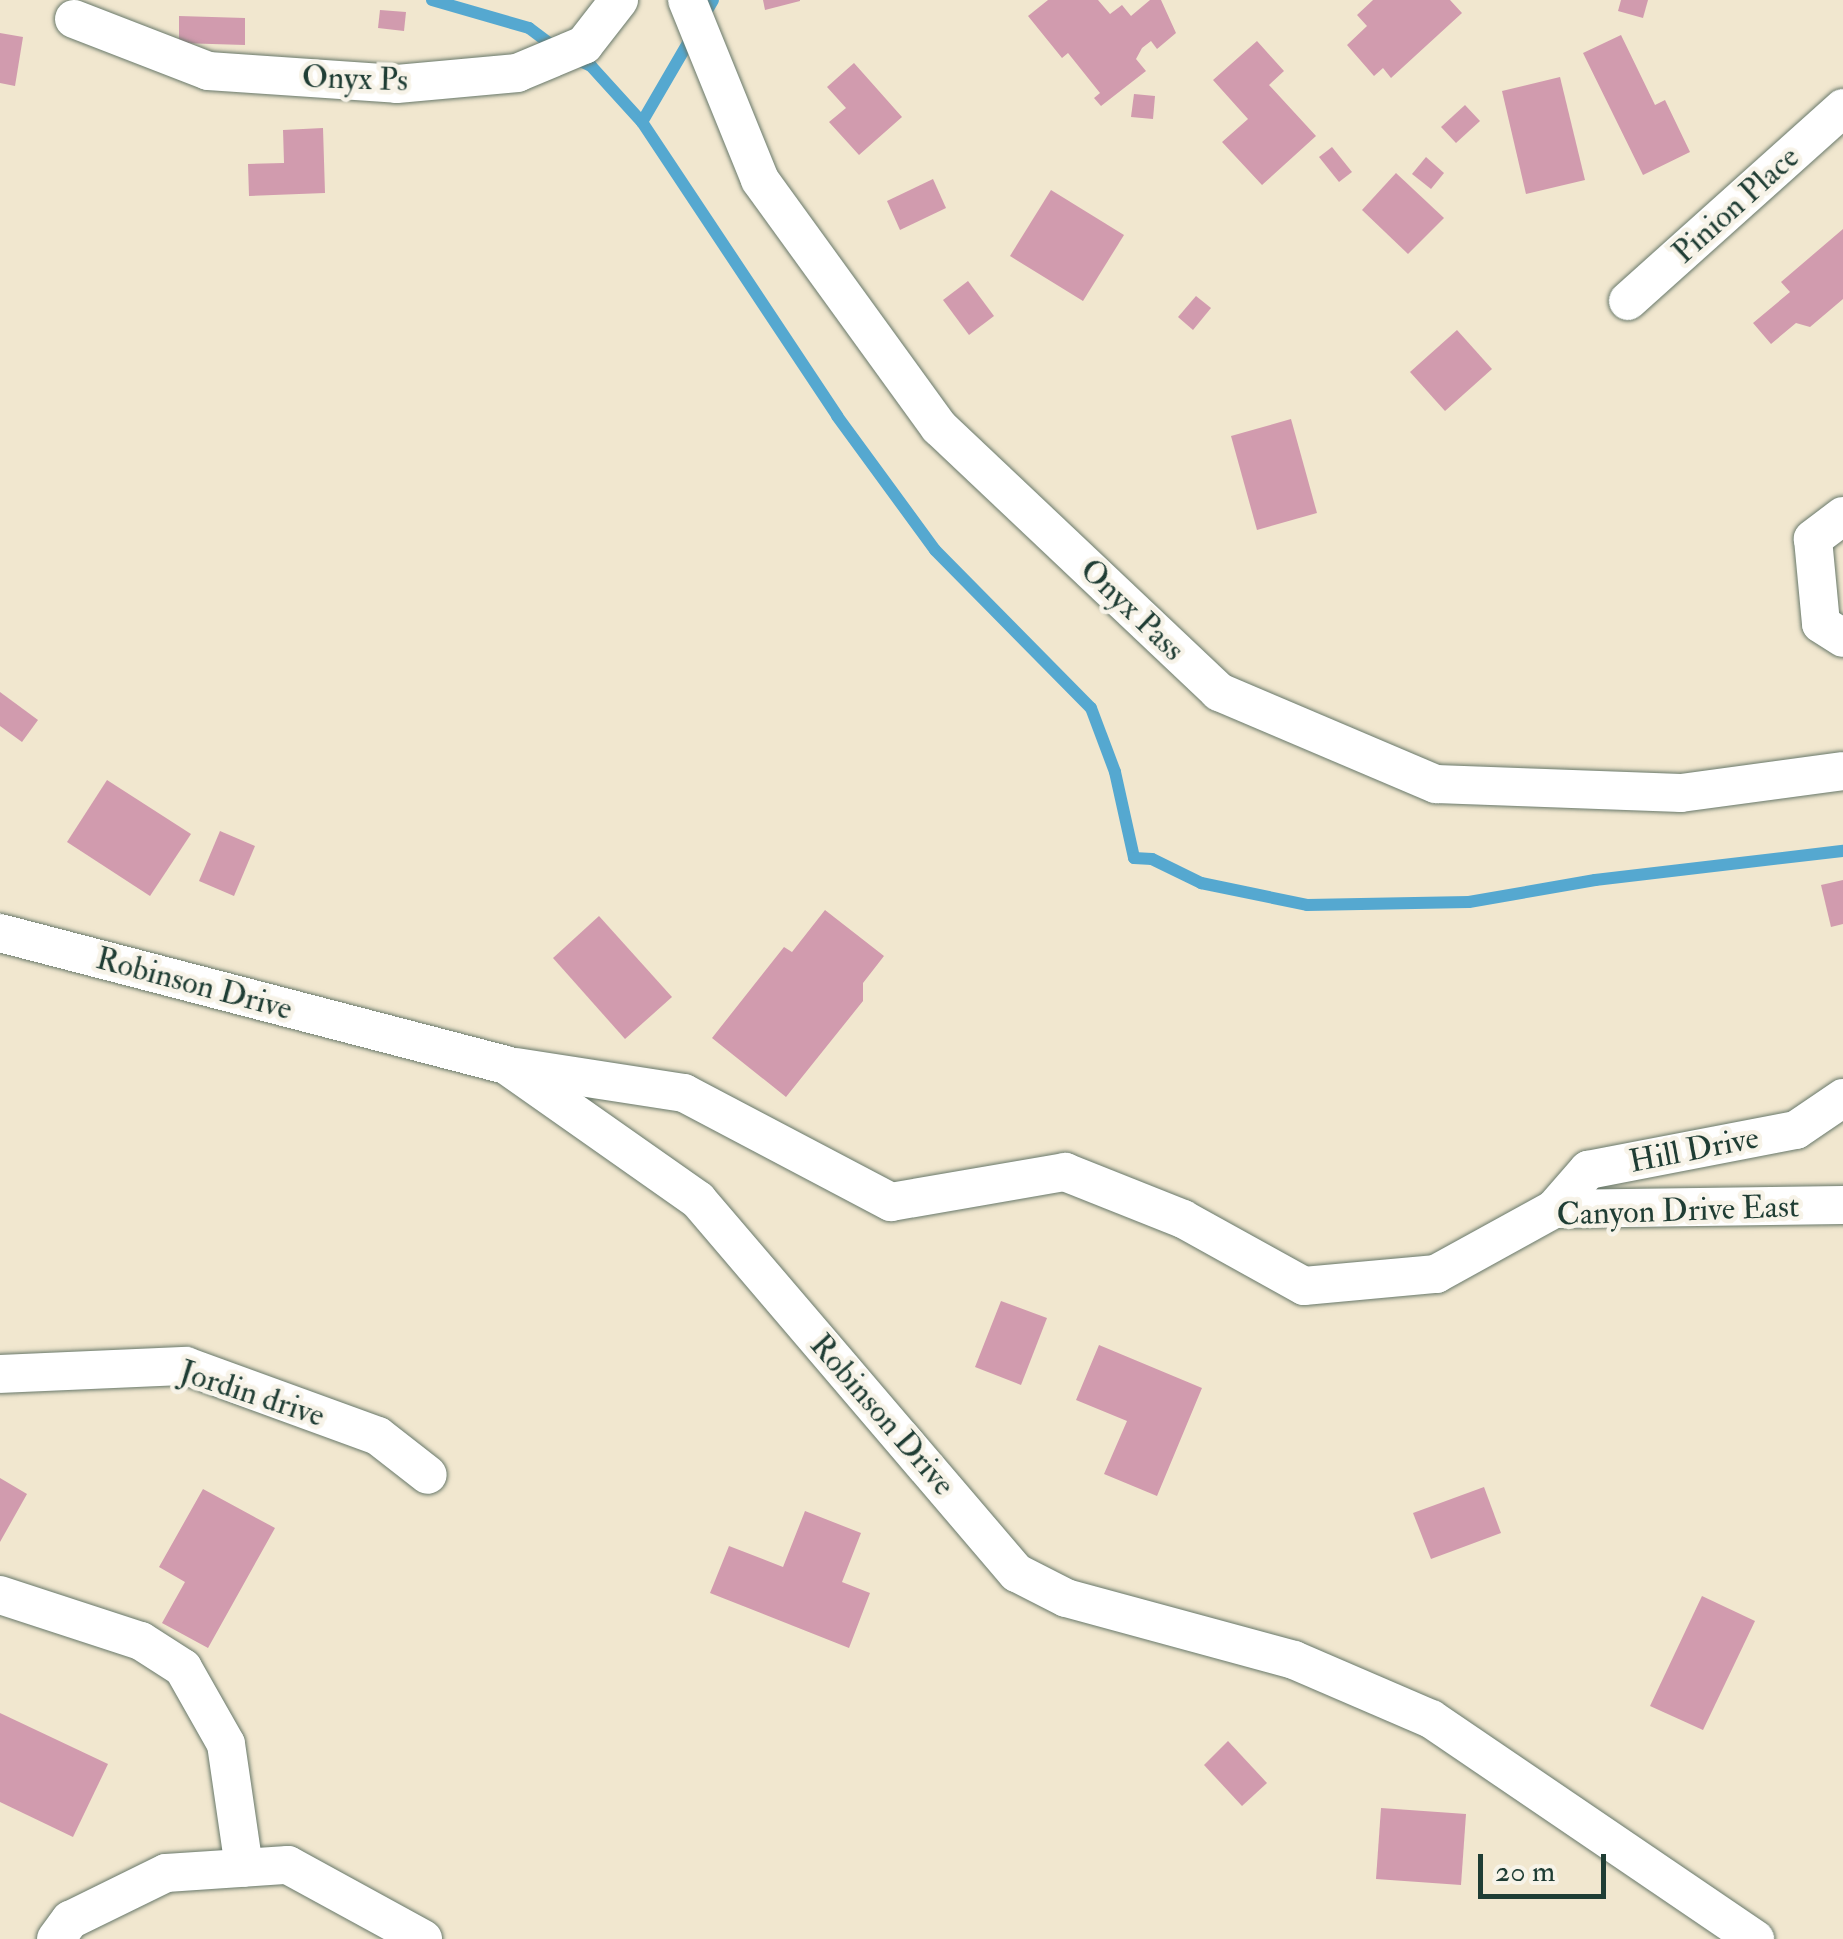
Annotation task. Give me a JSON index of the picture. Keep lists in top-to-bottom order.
{
  "streets": {
    "street": [
      "Onyx Ps",
      "Pinion Place",
      "Onyx Pass",
      "Robinson Drive",
      "Hill Drive",
      "Canyon Drive East",
      "Jordin drive"
    ]
  },
  "crossings": [
    ["Robinson Drive", "Canyon Drive East"],
    ["Hill Drive", "Canyon Drive East"]
  ],
  "scale_bar": "20 m"
}
